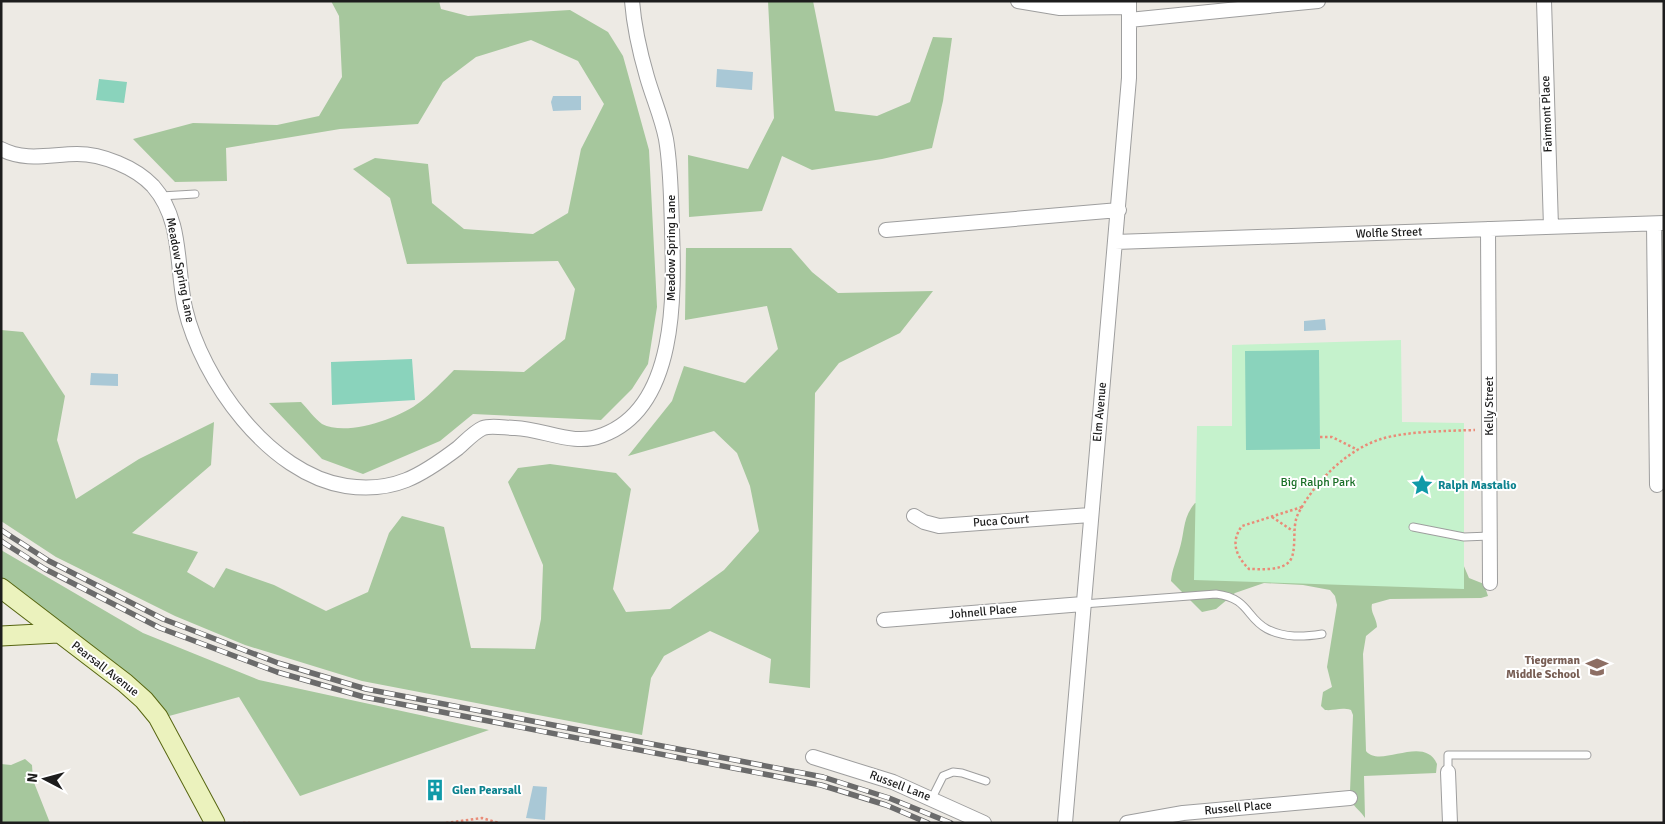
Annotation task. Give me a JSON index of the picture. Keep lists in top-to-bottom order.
{
  "streets": {
    "street": [
      "Fairmont Place",
      "Wolfle Street",
      "Meadow Spring Lane",
      "Kelly Street",
      "Elm Avenue",
      "Puca Court",
      "Johnell Place",
      "Pearsall Avenue",
      "Russell Lane",
      "Russell Place"
    ]
  },
  "crossings": [
    ["Fairmont Place", "Wolfle Street"],
    ["Wolfle Street", "Kelly Street"],
    ["Wolfle Street", "Elm Avenue"],
    ["Elm Avenue", "Puca Court"],
    ["Elm Avenue", "Johnell Place"]
  ],
  "parks": ["Big Ralph Park"],
  "places": {
    "place": ["Ralph Mastalio"],
    "school or university": ["Tiegerman Middle School"],
    "building": ["Glen Pearsall"]
  },
  "north": "left"
}
